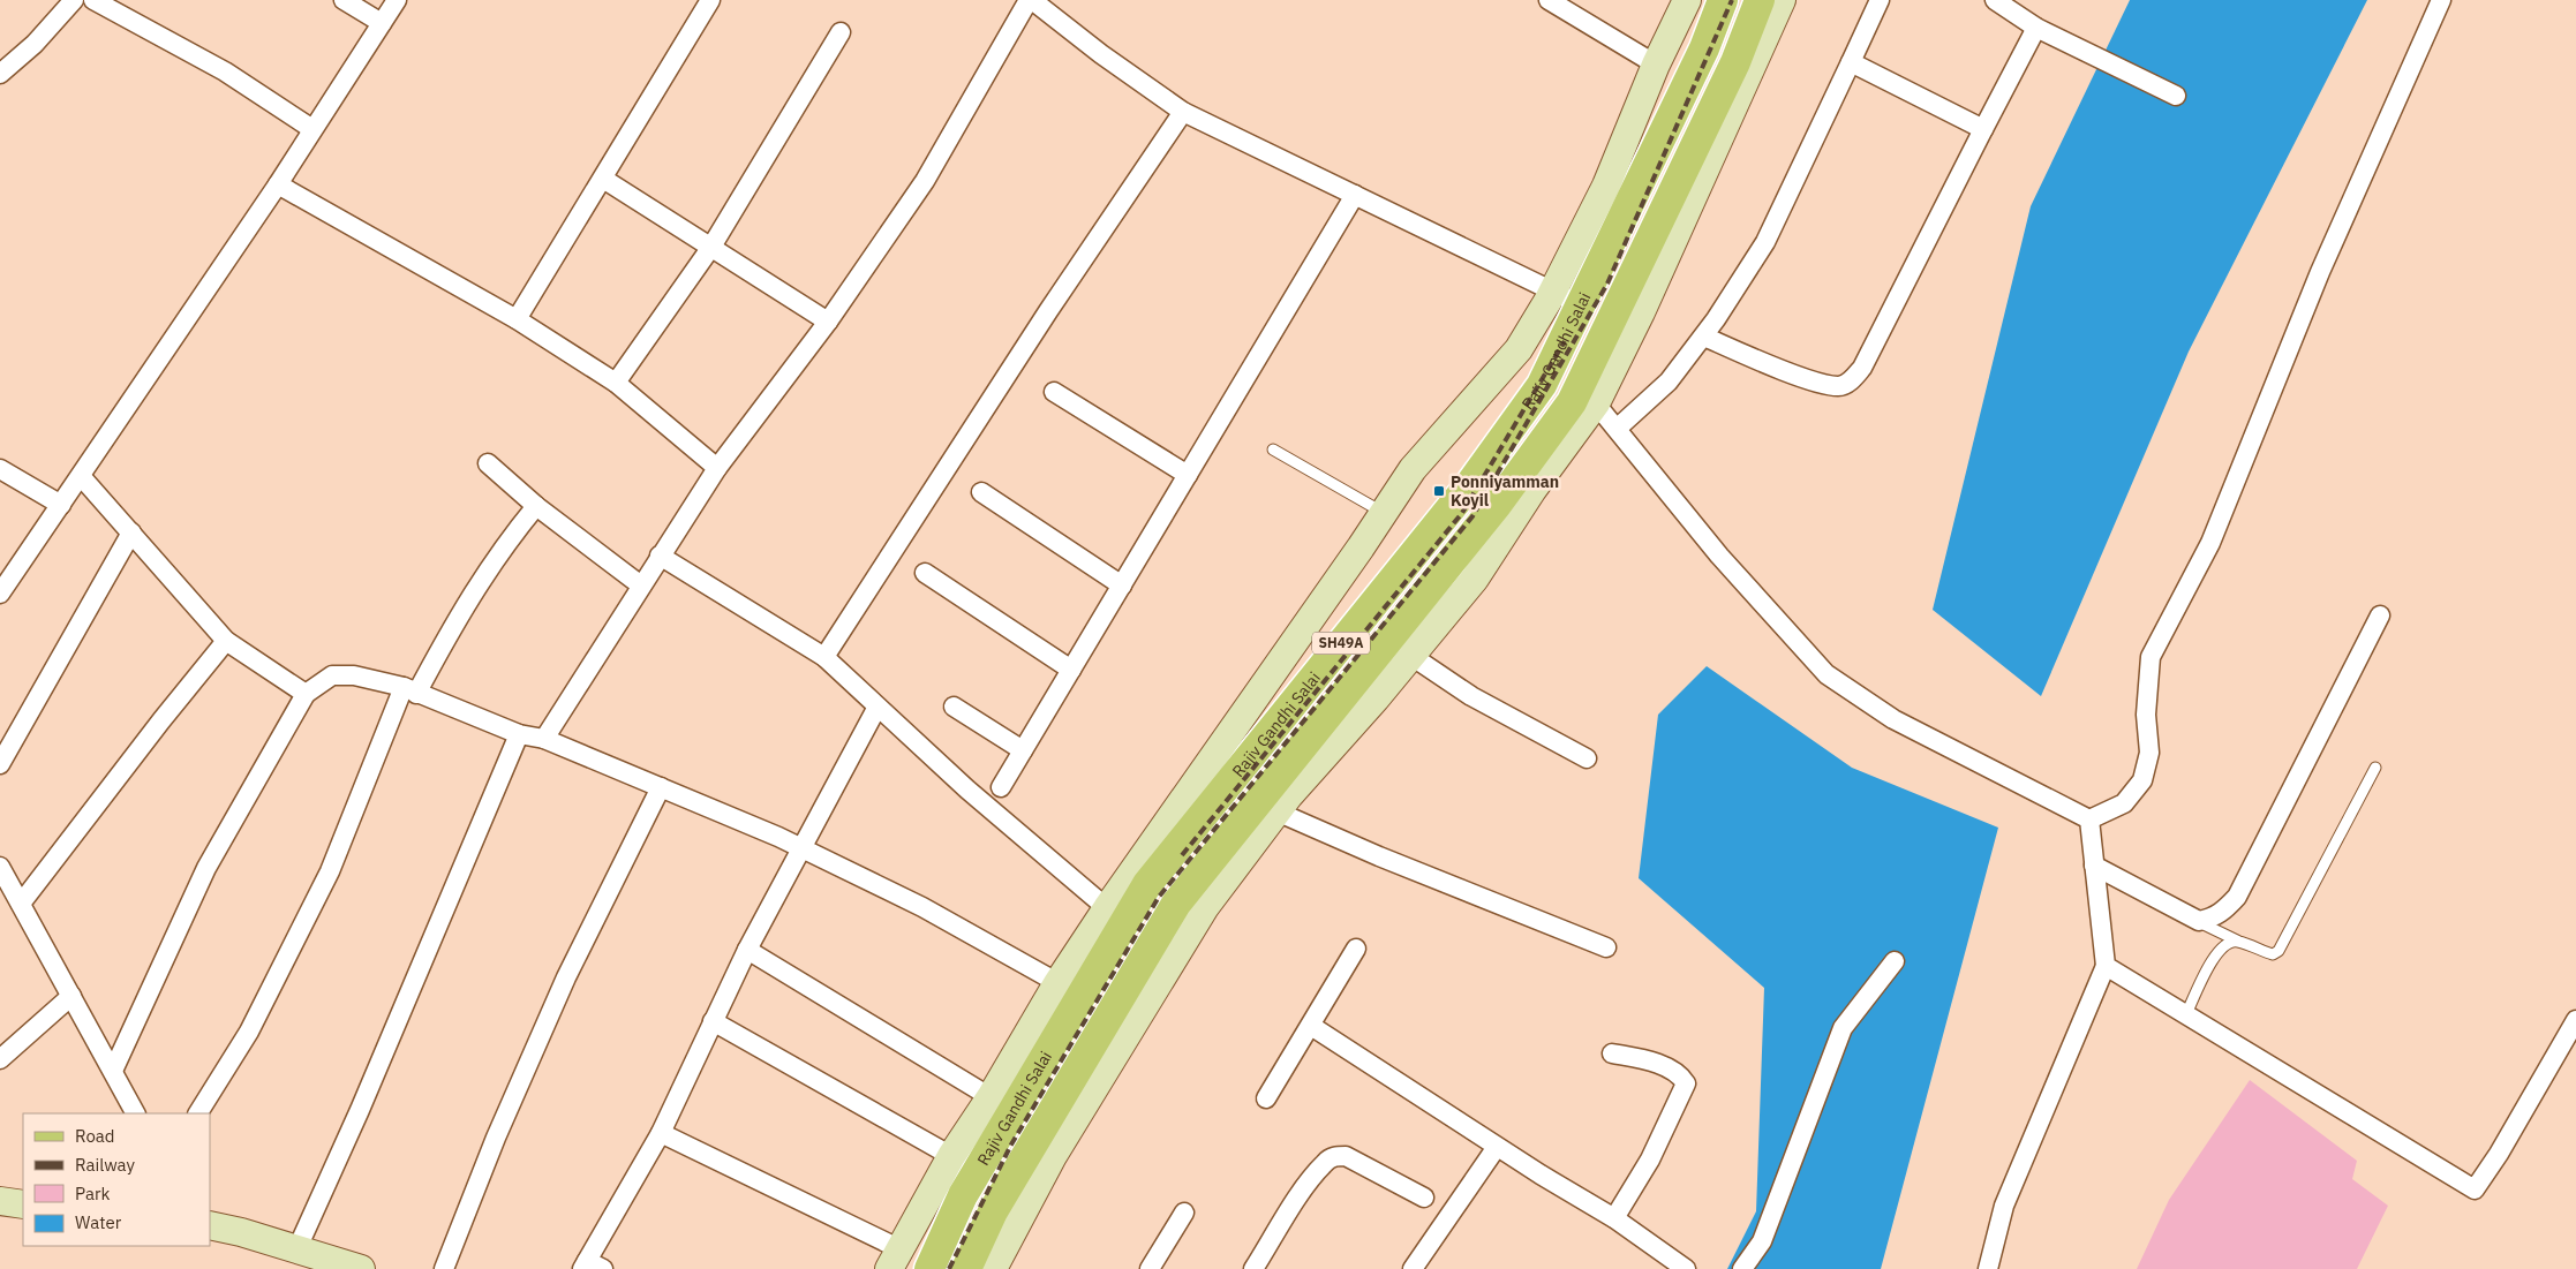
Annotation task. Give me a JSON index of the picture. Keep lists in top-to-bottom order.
{
  "streets": {
    "main road": ["Rajiv Gandhi Salai", "SH49A"]
  },
  "places": {
    "transit": ["Ponniyamman Koyil"]
  },
  "legend": [
    "Road",
    "Railway",
    "Park",
    "Water"
  ]
}
